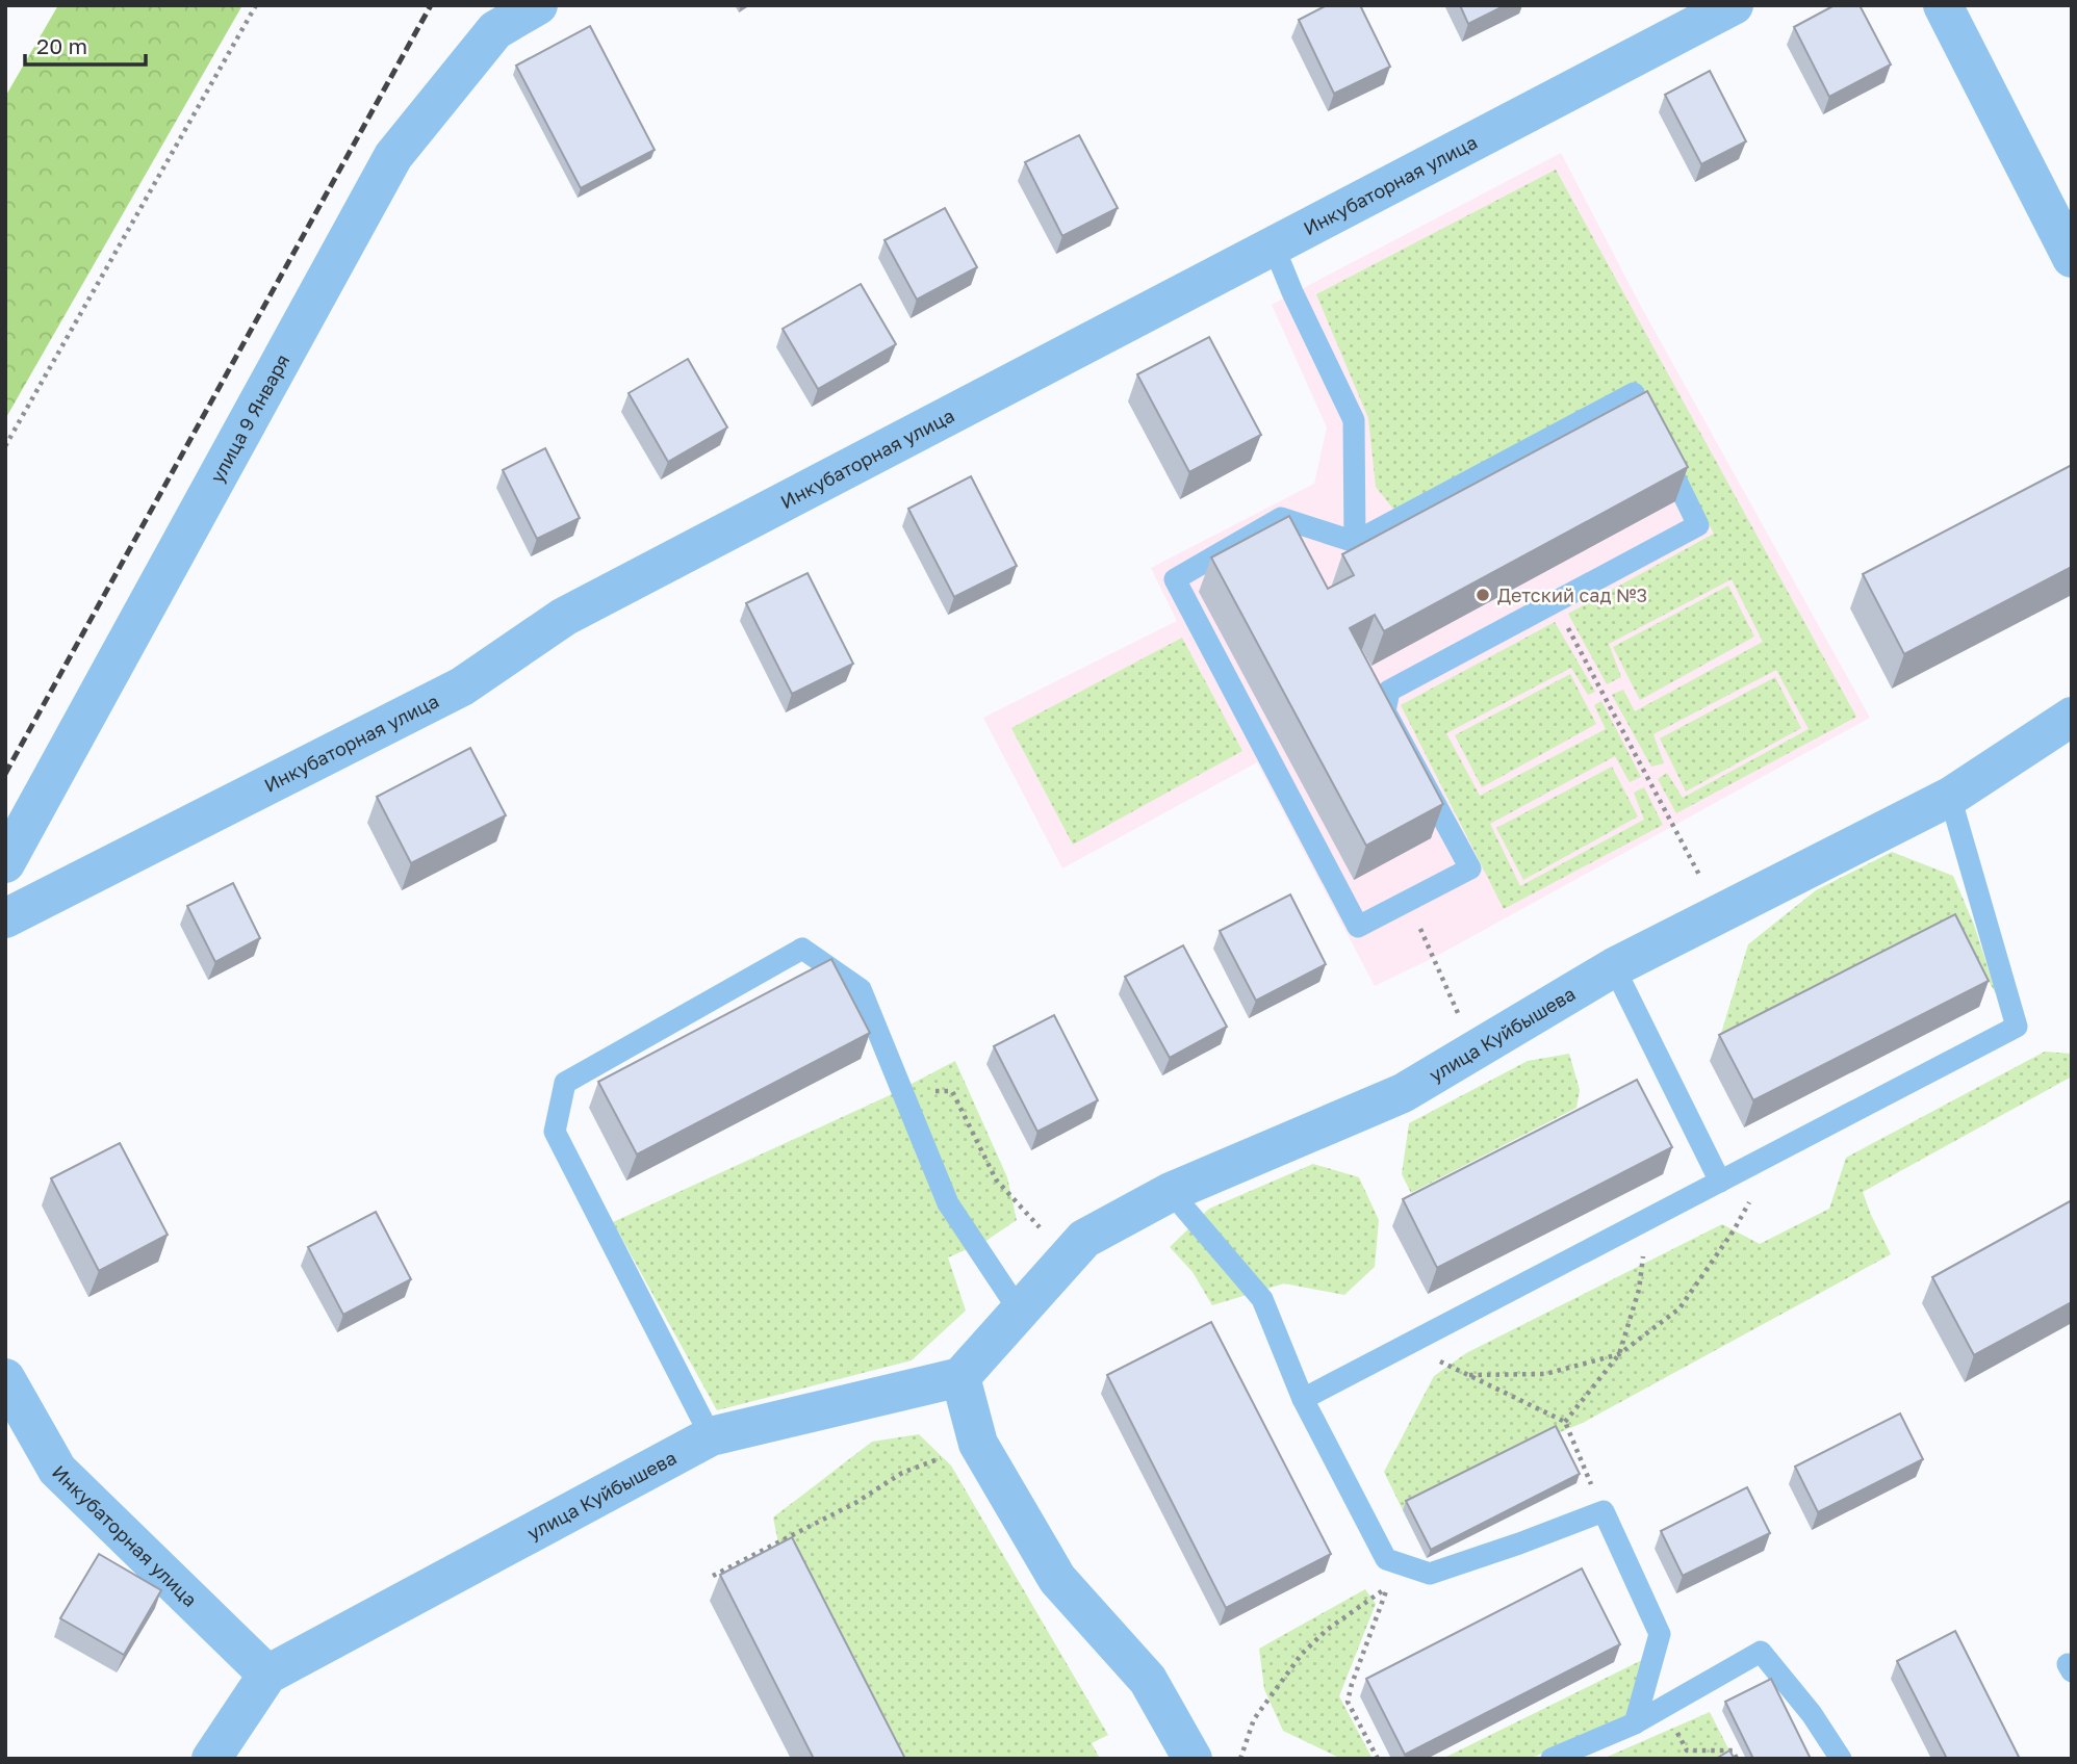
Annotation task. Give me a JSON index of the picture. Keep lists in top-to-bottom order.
{
  "streets": {
    "street": ["Инкубаторная улица", "улица 9 Января", "улица Куйбышева"]
  },
  "crossings": [
    ["Инкубаторная улица", "улица Куйбышева"]
  ],
  "places": ["Детский сад №3"],
  "scale_bar": "20 m"
}
